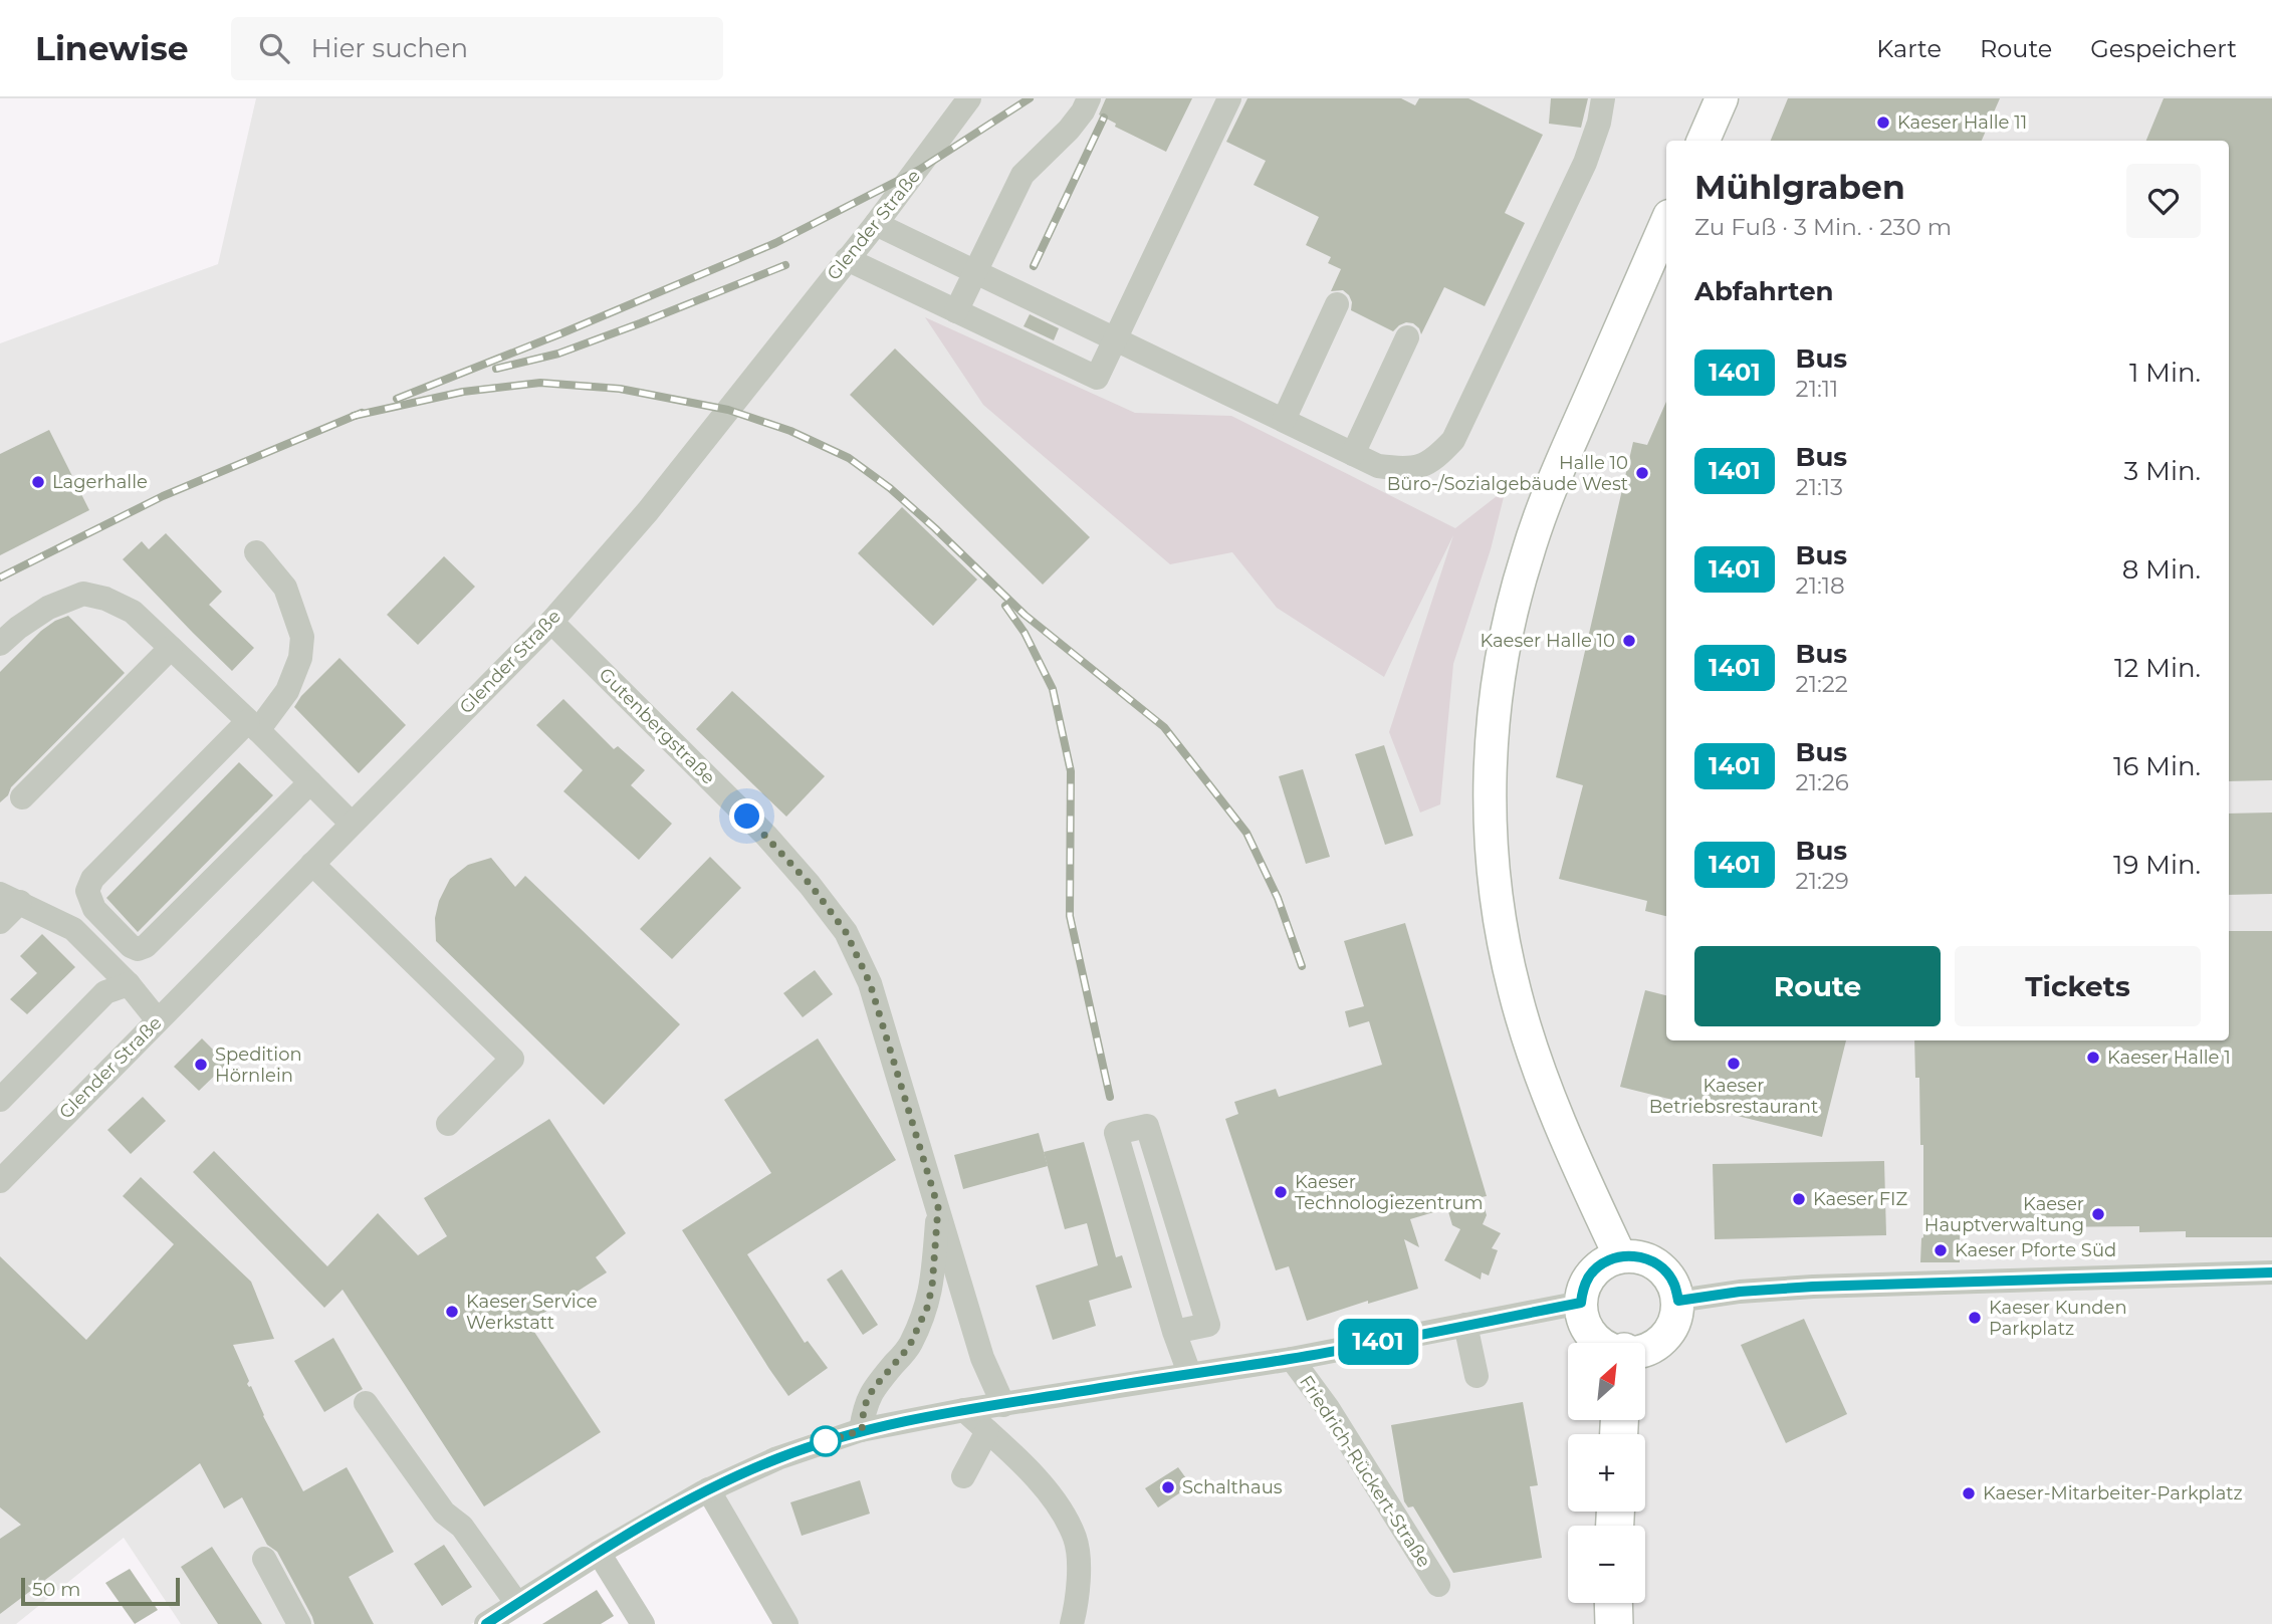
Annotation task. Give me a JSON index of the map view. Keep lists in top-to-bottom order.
{
  "streets": {
    "street": ["Glender Straße", "Gutenbergstraße", "Friedrich-Rückert-Straße"]
  },
  "crossings": [
    ["Glender Straße", "Gutenbergstraße"],
    ["Gutenbergstraße", "Friedrich-Rückert-Straße"]
  ],
  "places": [
    "Kaeser Halle 11",
    "Halle 10 Büro-/Sozialgebäude West",
    "Lagerhalle",
    "Kaeser Halle 10",
    "Kaeser Halle 1",
    "Kaeser Betriebsrestaurant",
    "Spedition Hörnlein",
    "Kaeser Technologiezentrum",
    "Kaeser FIZ",
    "Kaeser Hauptverwaltung",
    "Kaeser Pforte Süd",
    "Kaeser Service Werkstatt",
    "Kaeser Kunden Parkplatz",
    "Schalthaus",
    "Kaeser-Mitarbeiter-Parkplatz"
  ],
  "lines": ["bus line 1401"],
  "scale_bar": "50 m",
  "north": "top right",
  "page": {
    "header": "Linewise",
    "search": "Hier suchen",
    "nav": ["Karte", "Route", "Gespeichert"],
    "on_map": "1401",
    "heading": [
      ["Mühlgraben", "Zu Fuß · 3 Min. · 230 m"],
      "Abfahrten"
    ],
    "list": [
      {
        "mark": "1401",
        "name": "Bus",
        "note": "21:11",
        "value": "1 Min."
      },
      {
        "mark": "1401",
        "name": "Bus",
        "note": "21:13",
        "value": "3 Min."
      },
      {
        "mark": "1401",
        "name": "Bus",
        "note": "21:18",
        "value": "8 Min."
      },
      {
        "mark": "1401",
        "name": "Bus",
        "note": "21:22",
        "value": "12 Min."
      },
      {
        "mark": "1401",
        "name": "Bus",
        "note": "21:26",
        "value": "16 Min."
      },
      {
        "mark": "1401",
        "name": "Bus",
        "note": "21:29",
        "value": "19 Min."
      }
    ],
    "buttons": ["Route", "Tickets"],
    "map_buttons": ["+", "−"],
    "scale": "50 m"
  }
}
